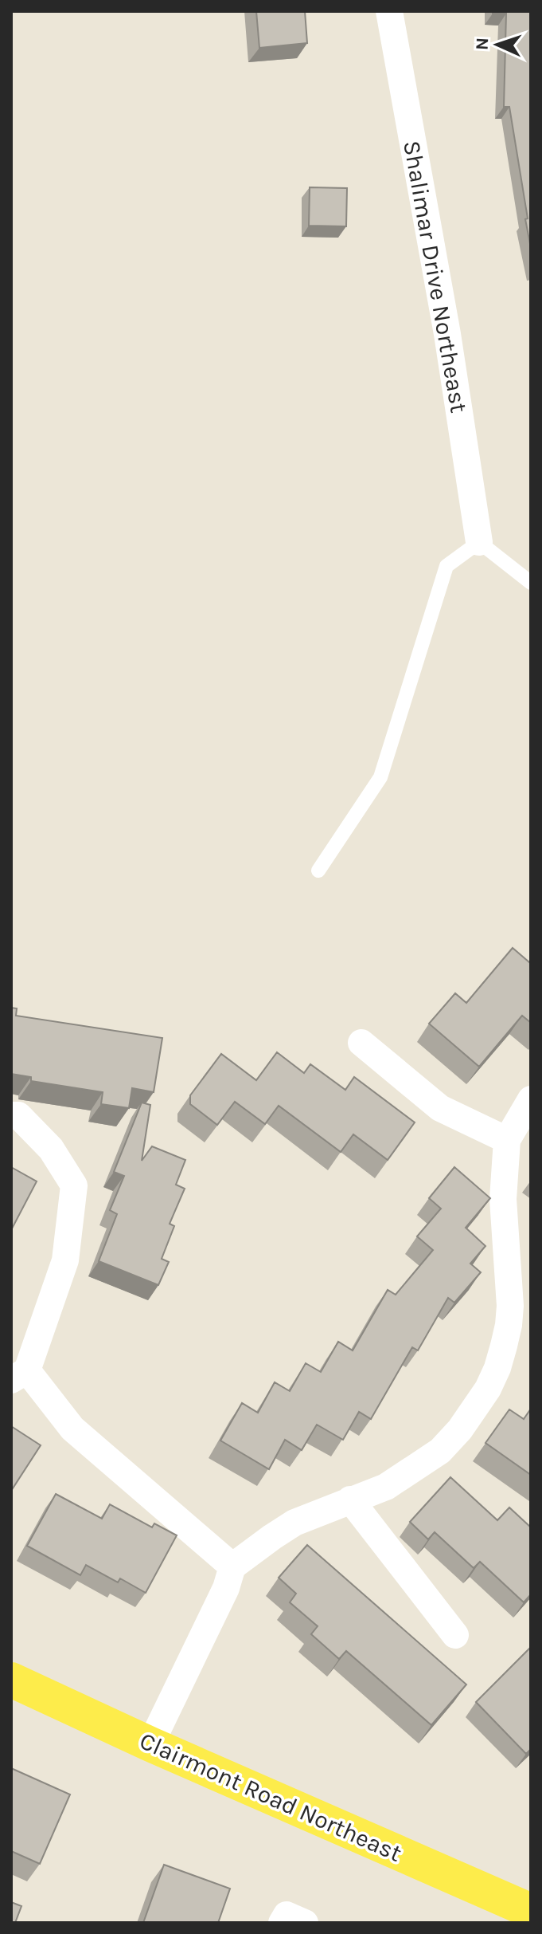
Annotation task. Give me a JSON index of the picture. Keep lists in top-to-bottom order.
{
  "streets": {
    "main road": ["Clairmont Road Northeast"],
    "street": ["Shalimar Drive Northeast"]
  },
  "north": "left"
}
